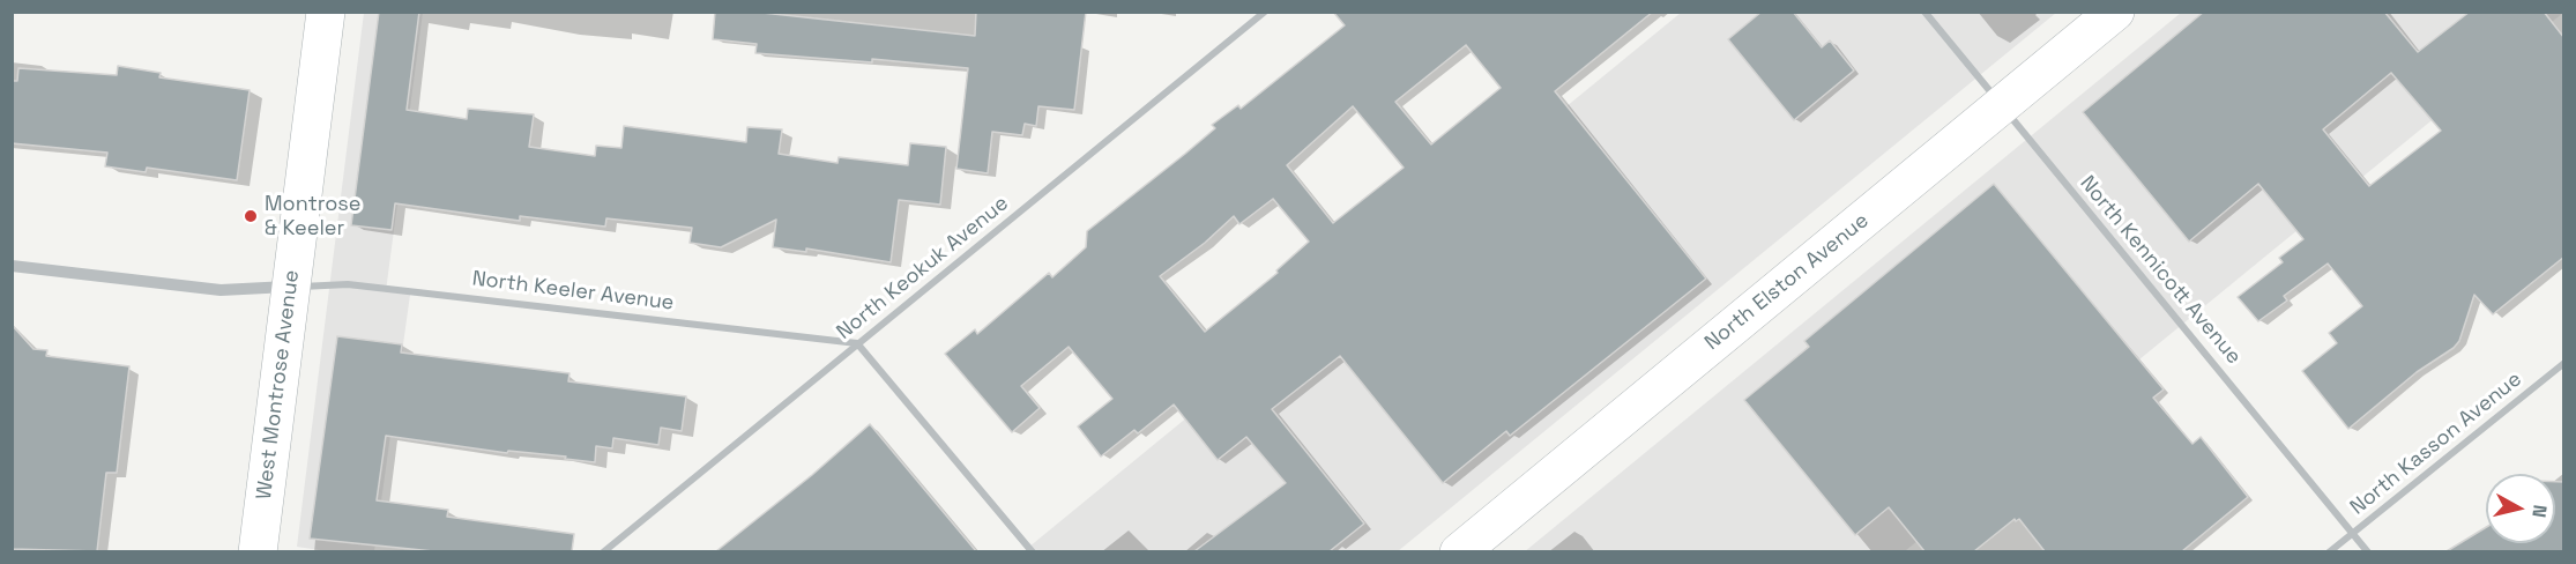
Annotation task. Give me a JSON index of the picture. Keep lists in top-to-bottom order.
{
  "streets": {
    "main road": ["North Elston Avenue", "West Montrose Avenue"],
    "street": [
      "North Keokuk Avenue",
      "North Kennicott Avenue",
      "North Keeler Avenue",
      "North Kasson Avenue"
    ]
  },
  "crossings": [
    ["North Keokuk Avenue", "North Keeler Avenue"],
    ["North Kennicott Avenue", "North Elston Avenue"],
    ["North Kennicott Avenue", "North Kasson Avenue"],
    ["North Keeler Avenue", "West Montrose Avenue"]
  ],
  "places": ["Montrose & Keeler"],
  "north": "right"
}
